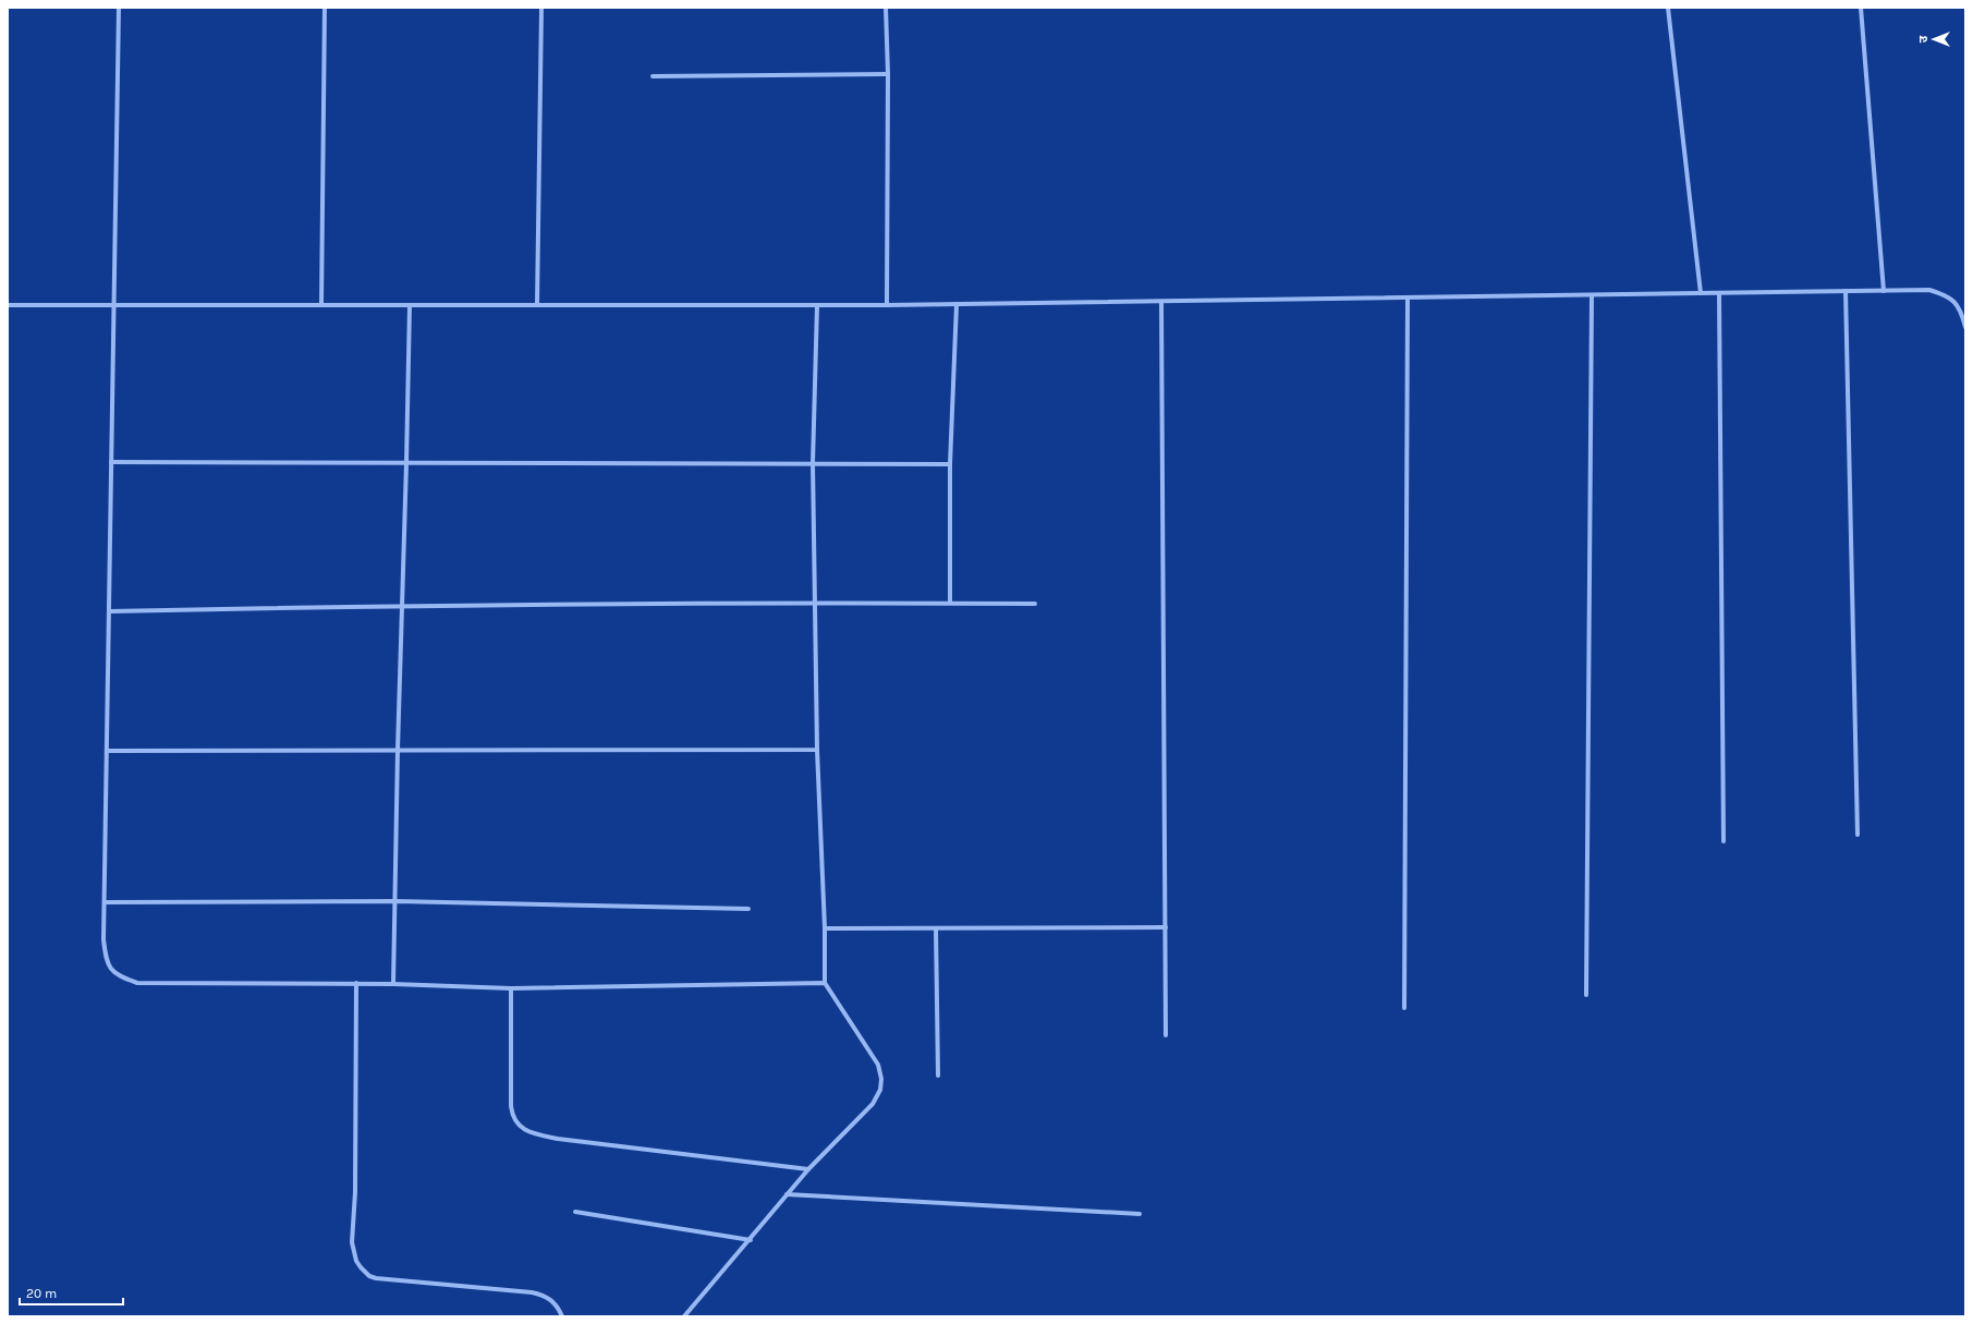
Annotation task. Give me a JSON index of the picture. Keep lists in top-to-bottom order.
{
  "scale_bar": "20 m",
  "north": "left"
}
